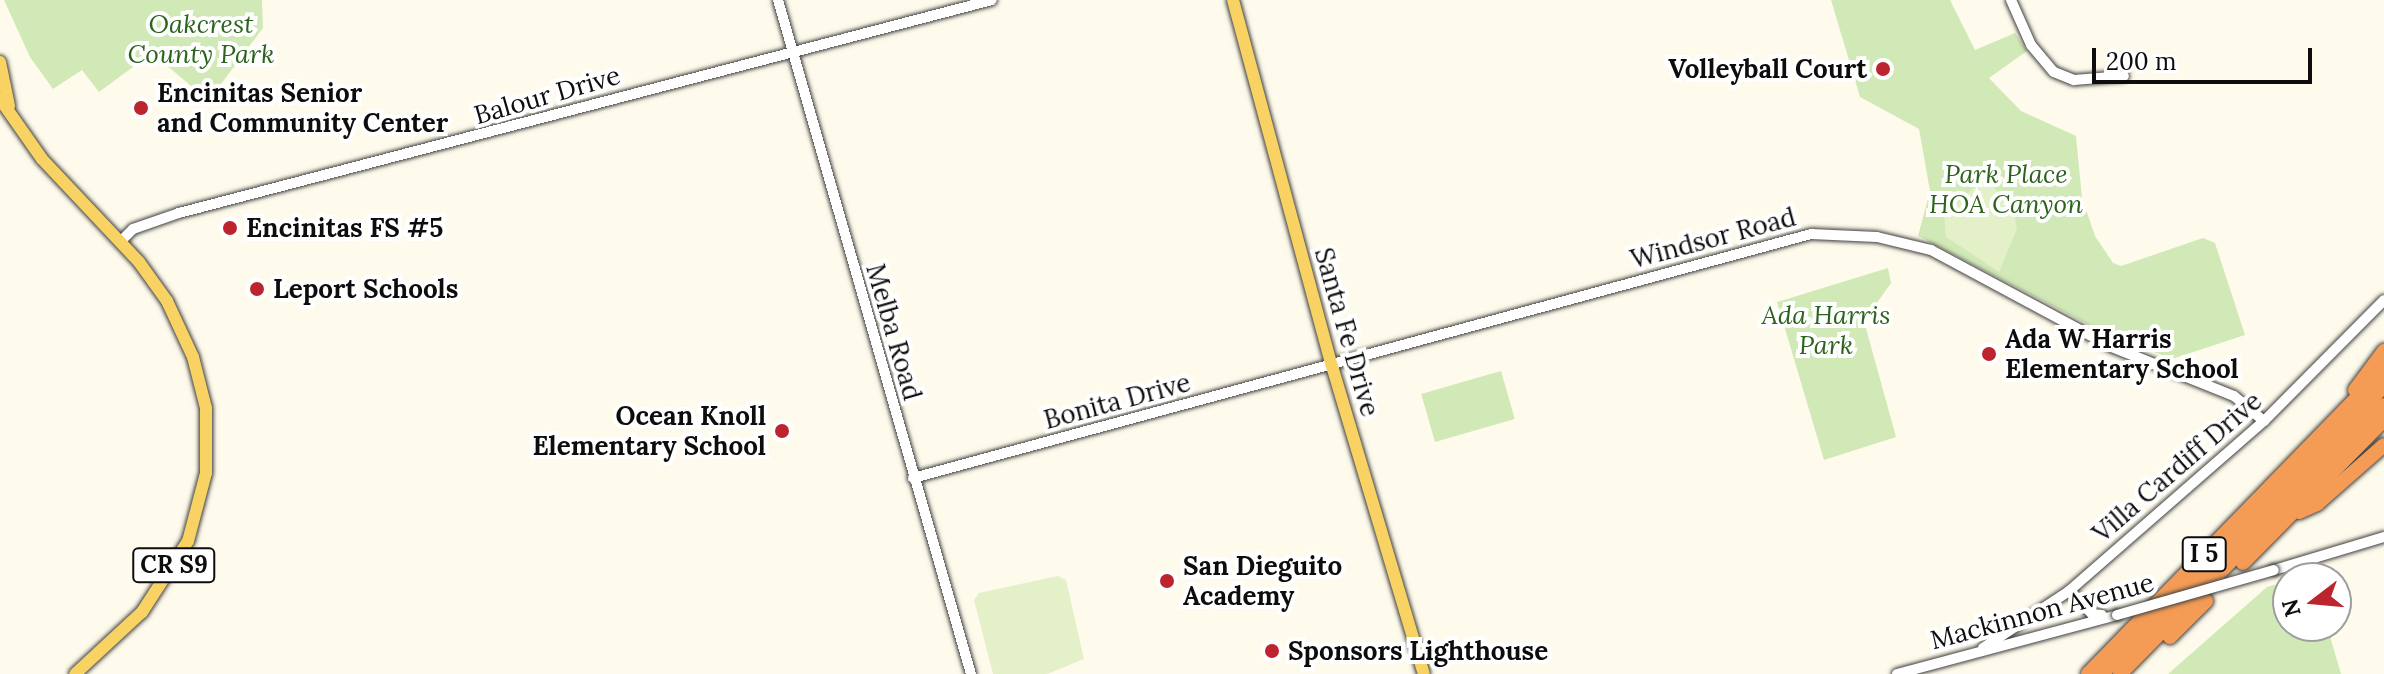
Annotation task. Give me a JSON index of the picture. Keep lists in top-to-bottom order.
{
  "streets": {
    "highway": ["I 5"],
    "main road": ["Santa Fe Drive", "CR S9"],
    "street": [
      "Balour Drive",
      "Windsor Road",
      "Melba Road",
      "Bonita Drive",
      "Villa Cardiff Drive",
      "Mackinnon Avenue"
    ]
  },
  "crossings": [
    ["Balour Drive", "Melba Road"],
    ["Balour Drive", "CR S9"],
    ["Windsor Road", "Santa Fe Drive"],
    ["Windsor Road", "Bonita Drive"],
    ["Windsor Road", "Villa Cardiff Drive"],
    ["Melba Road", "Bonita Drive"],
    ["Santa Fe Drive", "Bonita Drive"],
    ["Villa Cardiff Drive", "Mackinnon Avenue"]
  ],
  "parks": ["Oakcrest County Park", "Park Place HOA Canyon", "Ada Harris Park"],
  "places": [
    "Volleyball Court",
    "Encinitas Senior and Community Center",
    "Encinitas FS #5",
    "Leport Schools",
    "Ada W Harris Elementary School",
    "Ocean Knoll Elementary School",
    "San Dieguito Academy",
    "Sponsors Lighthouse"
  ],
  "scale_bar": "200 m",
  "north": "left"
}
